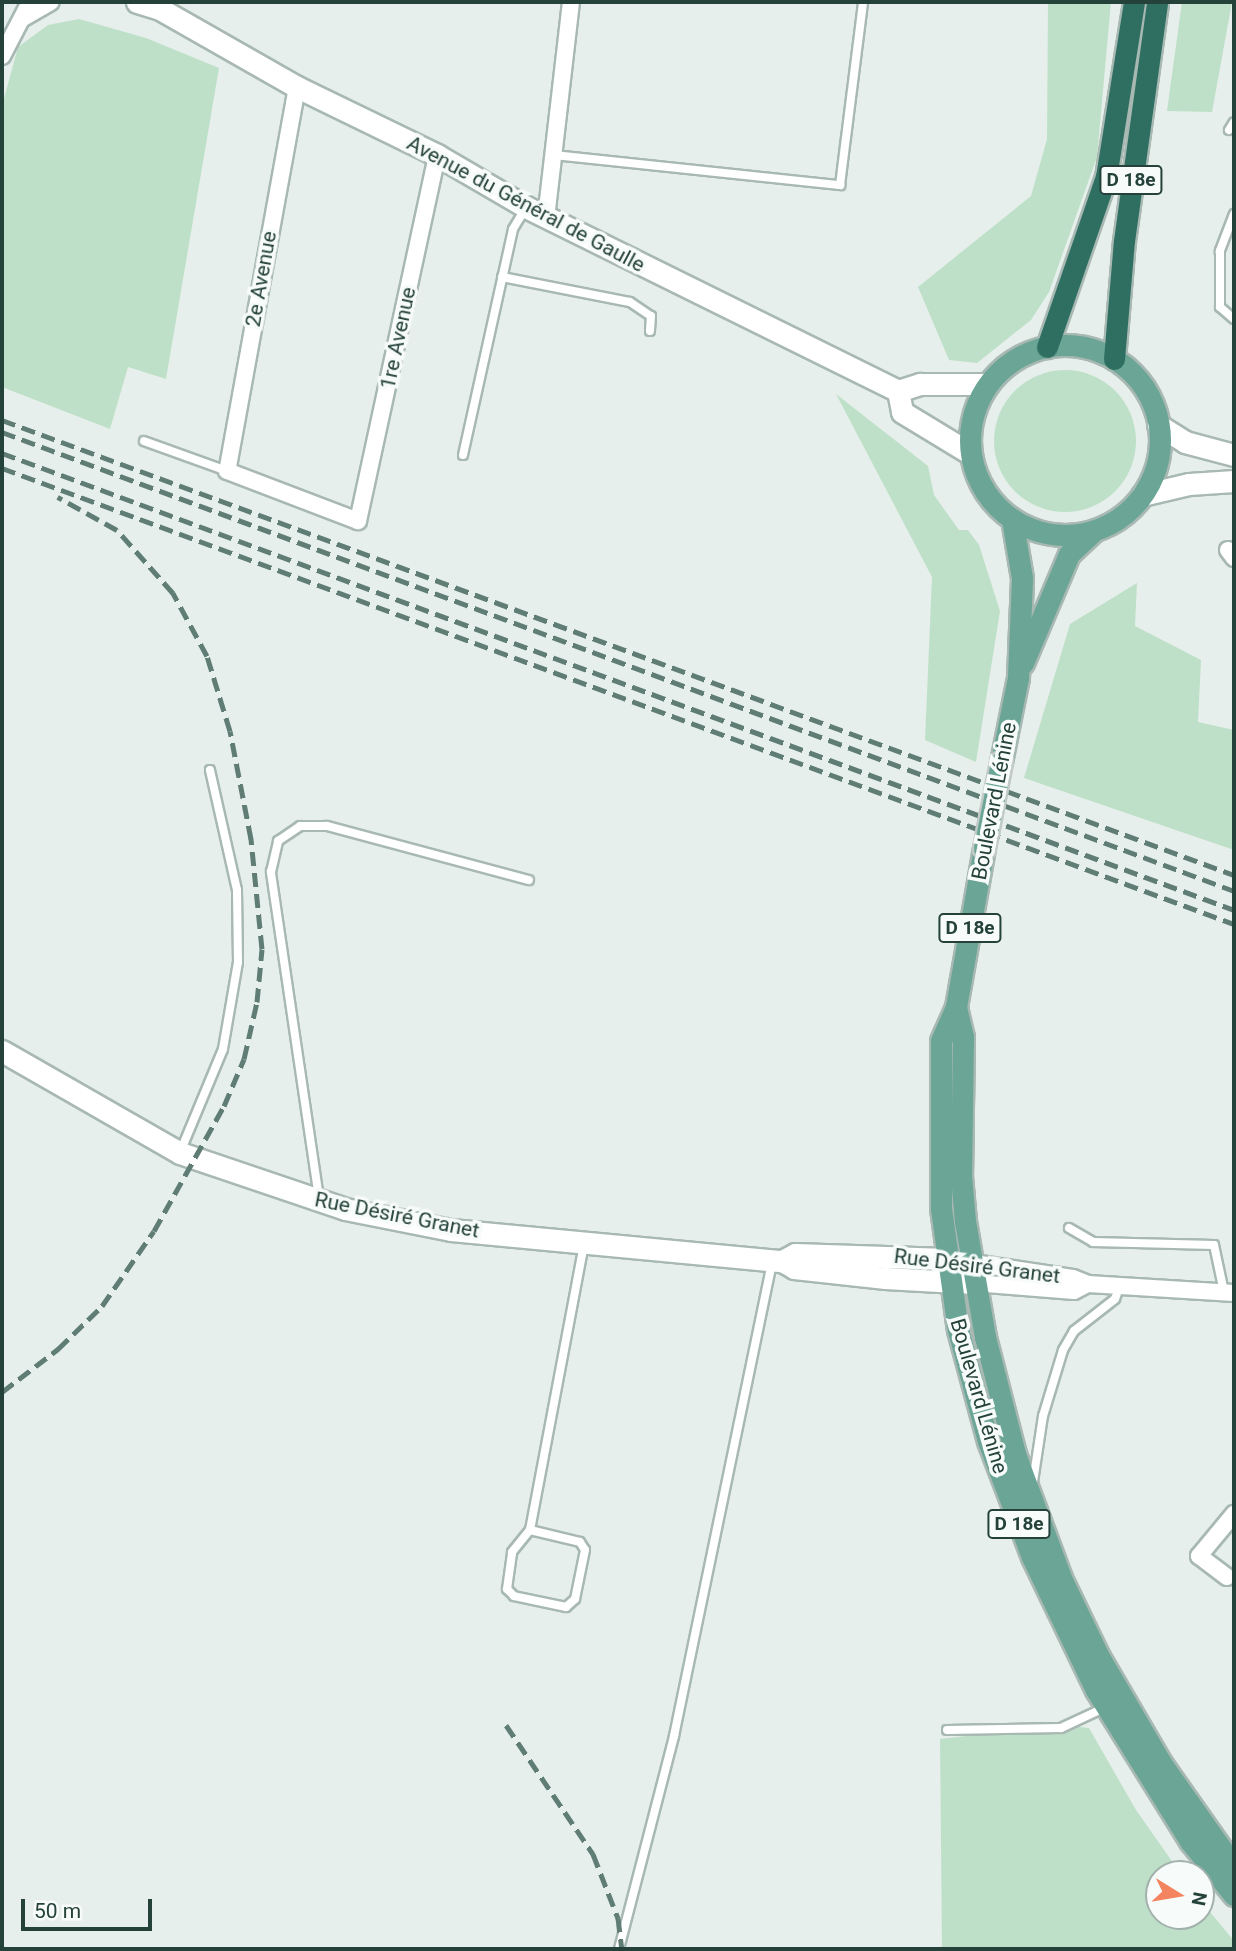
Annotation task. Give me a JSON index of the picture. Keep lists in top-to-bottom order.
{
  "streets": {
    "highway": ["D 18e"],
    "main road": ["Avenue du Général de Gaulle", "Boulevard Lénine", "Rue Désiré Granet"],
    "street": ["2e Avenue", "1re Avenue"]
  },
  "crossings": [
    ["D 18e", "Boulevard Lénine"],
    ["Avenue du Général de Gaulle", "2e Avenue"],
    ["Avenue du Général de Gaulle", "1re Avenue"],
    ["2e Avenue", "1re Avenue"],
    ["Boulevard Lénine", "Rue Désiré Granet"]
  ],
  "scale_bar": "50 m",
  "north": "right"
}
